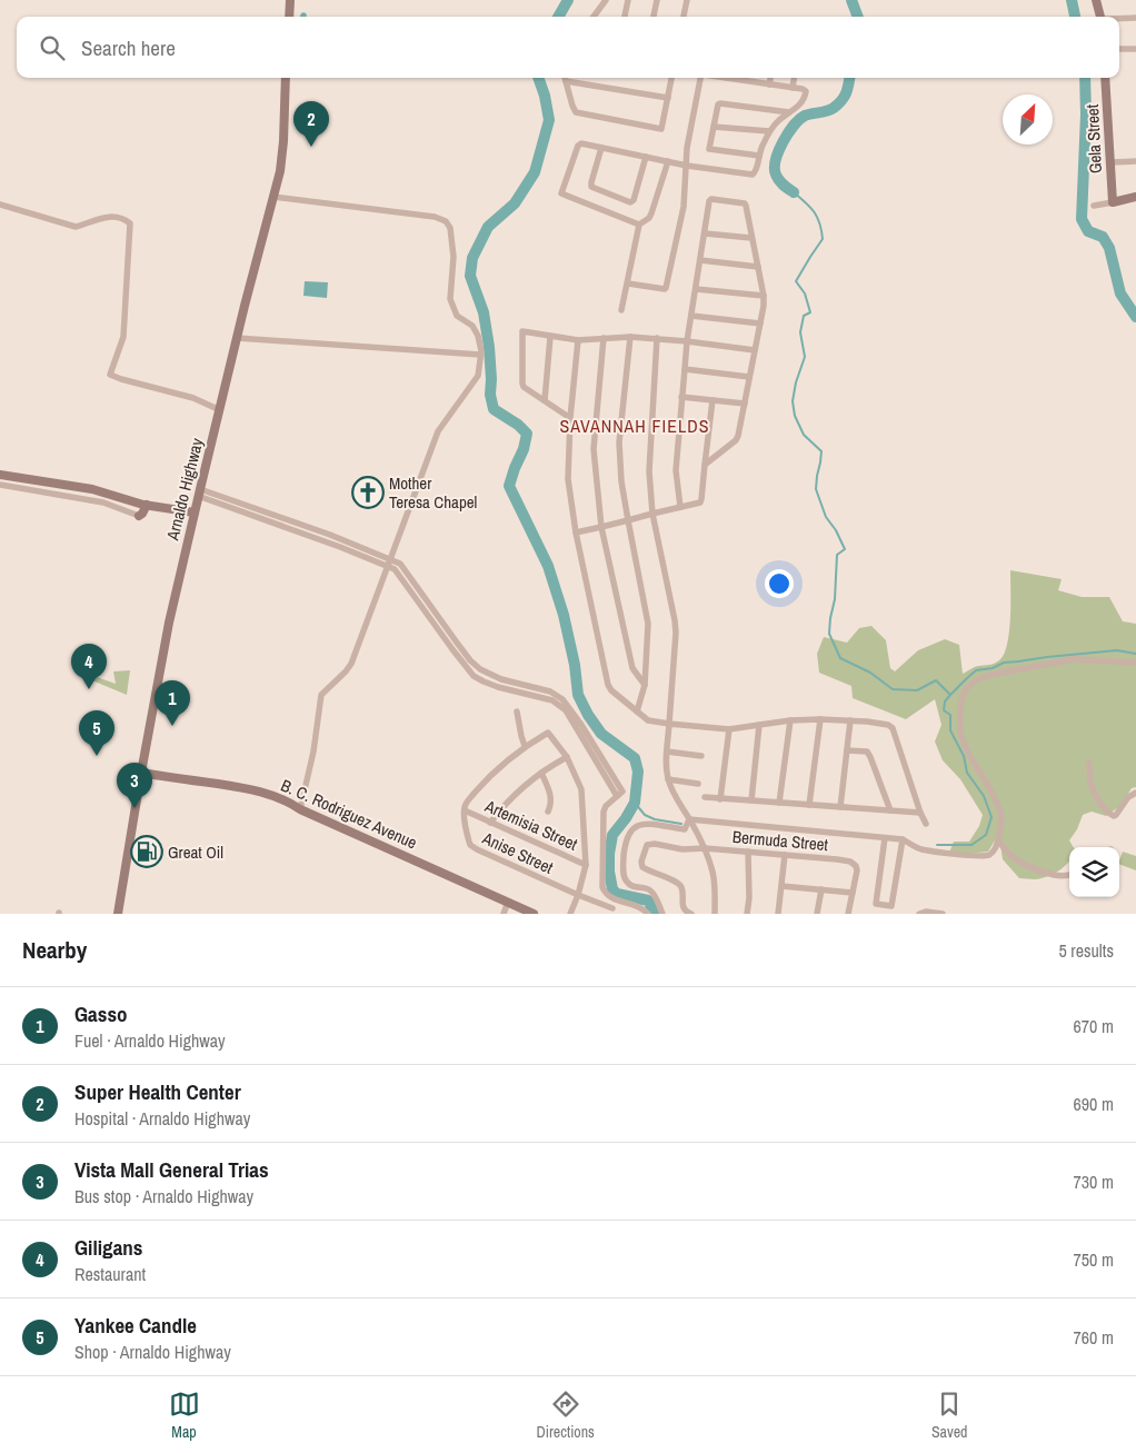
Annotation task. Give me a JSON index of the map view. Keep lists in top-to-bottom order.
{
  "streets": {
    "main road": ["Gela Street", "Arnaldo Highway", "B. C. Rodriguez Avenue"],
    "street": ["Artemisia Street", "Bermuda Street", "Anise Street"]
  },
  "crossings": [
    ["Arnaldo Highway", "B. C. Rodriguez Avenue"],
    ["Artemisia Street", "Anise Street"]
  ],
  "districts": ["SAVANNAH FIELDS"],
  "places": {
    "church": ["Mother Teresa Chapel"],
    "fuel station": ["Great Oil"]
  },
  "north": "top right",
  "page": {
    "search": "Search here",
    "pins": [
      "2",
      "4",
      "1",
      "5",
      "3"
    ],
    "heading": ["Nearby", "5 results"],
    "list": [
      {
        "mark": "1",
        "name": "Gasso",
        "note": "Fuel · Arnaldo Highway",
        "value": "670 m"
      },
      {
        "mark": "2",
        "name": "Super Health Center",
        "note": "Hospital · Arnaldo Highway",
        "value": "690 m"
      },
      {
        "mark": "3",
        "name": "Vista Mall General Trias",
        "note": "Bus stop · Arnaldo Highway",
        "value": "730 m"
      },
      {
        "mark": "4",
        "name": "Giligans",
        "note": "Restaurant",
        "value": "750 m"
      },
      {
        "mark": "5",
        "name": "Yankee Candle",
        "note": "Shop · Arnaldo Highway",
        "value": "760 m"
      }
    ],
    "nav": ["Map", "Directions", "Saved"]
  }
}
